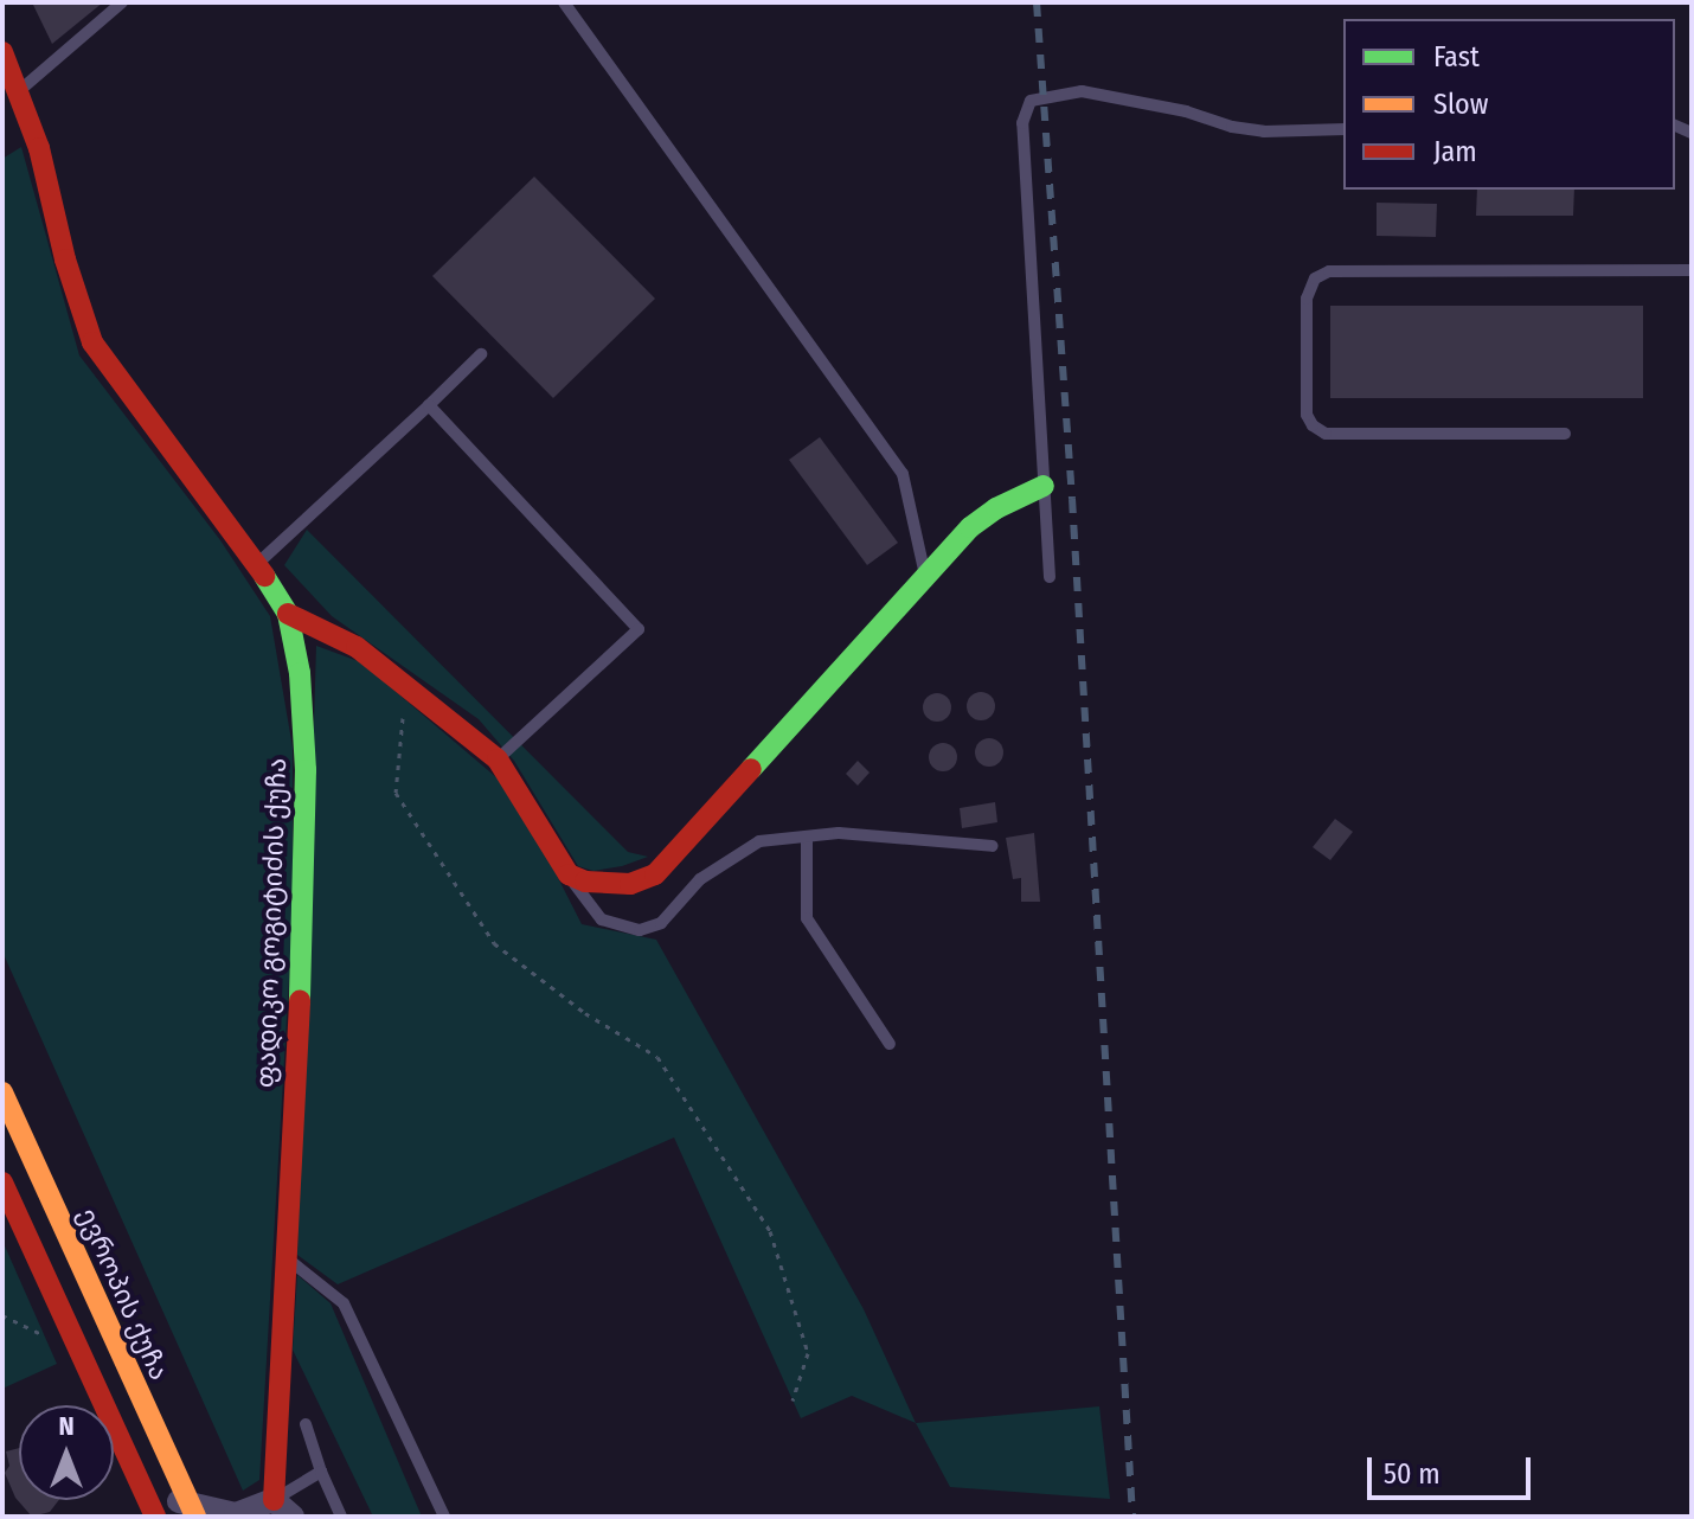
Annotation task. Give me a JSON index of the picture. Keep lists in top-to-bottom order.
{
  "streets": {
    "street": ["ფადიკო გოგიტიძის ქუჩა", "ევროპის ქუჩა"]
  },
  "legend": ["Fast", "Slow", "Jam"],
  "scale_bar": "50 m",
  "north": "top"
}
